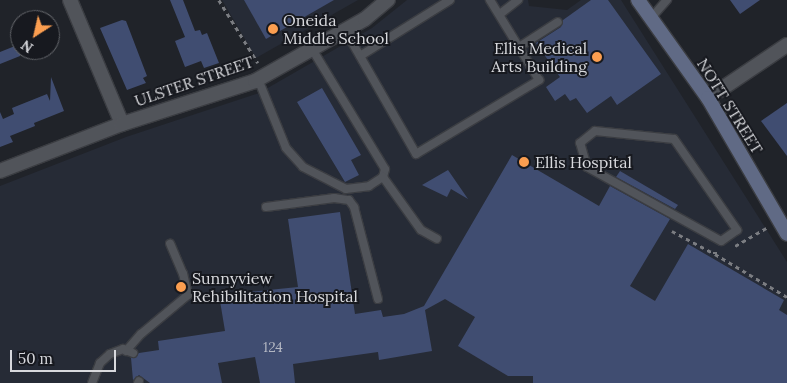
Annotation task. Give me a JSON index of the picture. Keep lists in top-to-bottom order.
{
  "streets": {
    "main road": ["NOTT STREET"],
    "street": ["ULSTER STREET"]
  },
  "places": [
    "Oneida Middle School",
    "Ellis Medical Arts Building",
    "Ellis Hospital",
    "Sunnyview Rehibilitation Hospital"
  ],
  "house_numbers": ["124"],
  "scale_bar": "50 m",
  "north": "bottom left"
}
